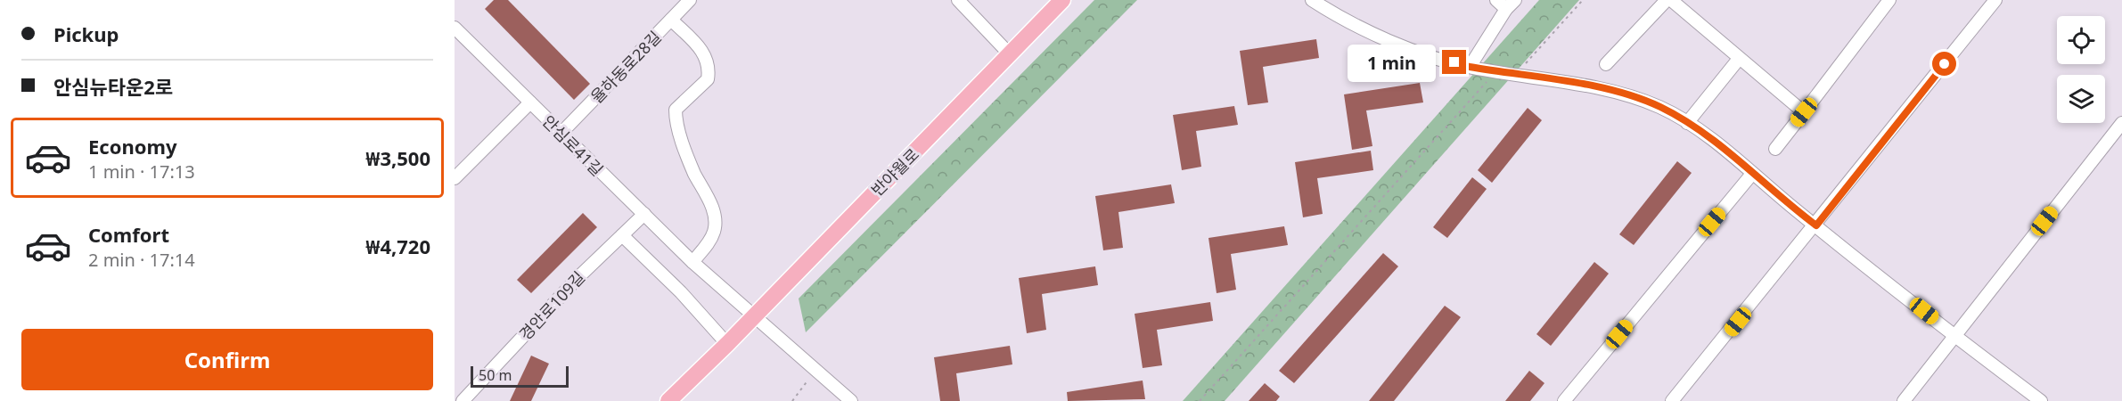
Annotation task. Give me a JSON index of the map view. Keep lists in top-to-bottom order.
{
  "streets": {
    "main road": ["반야월로"],
    "street": ["율하동로28길", "안심로41길", "경안로109길"]
  },
  "crossings": [
    ["율하동로28길", "안심로41길"],
    ["안심로41길", "반야월로"],
    ["안심로41길", "경안로109길"]
  ],
  "scale_bar": "50 m",
  "page": {
    "banner": ["Pickup", "안심뉴타운2로"],
    "bubble": "1 min",
    "list": [
      {
        "name": "Economy",
        "note": "1 min · 17:13",
        "value": "₩3,500"
      },
      {
        "name": "Comfort",
        "note": "2 min · 17:14",
        "value": "₩4,720"
      }
    ],
    "buttons": "Confirm",
    "scale": "50 m"
  }
}
